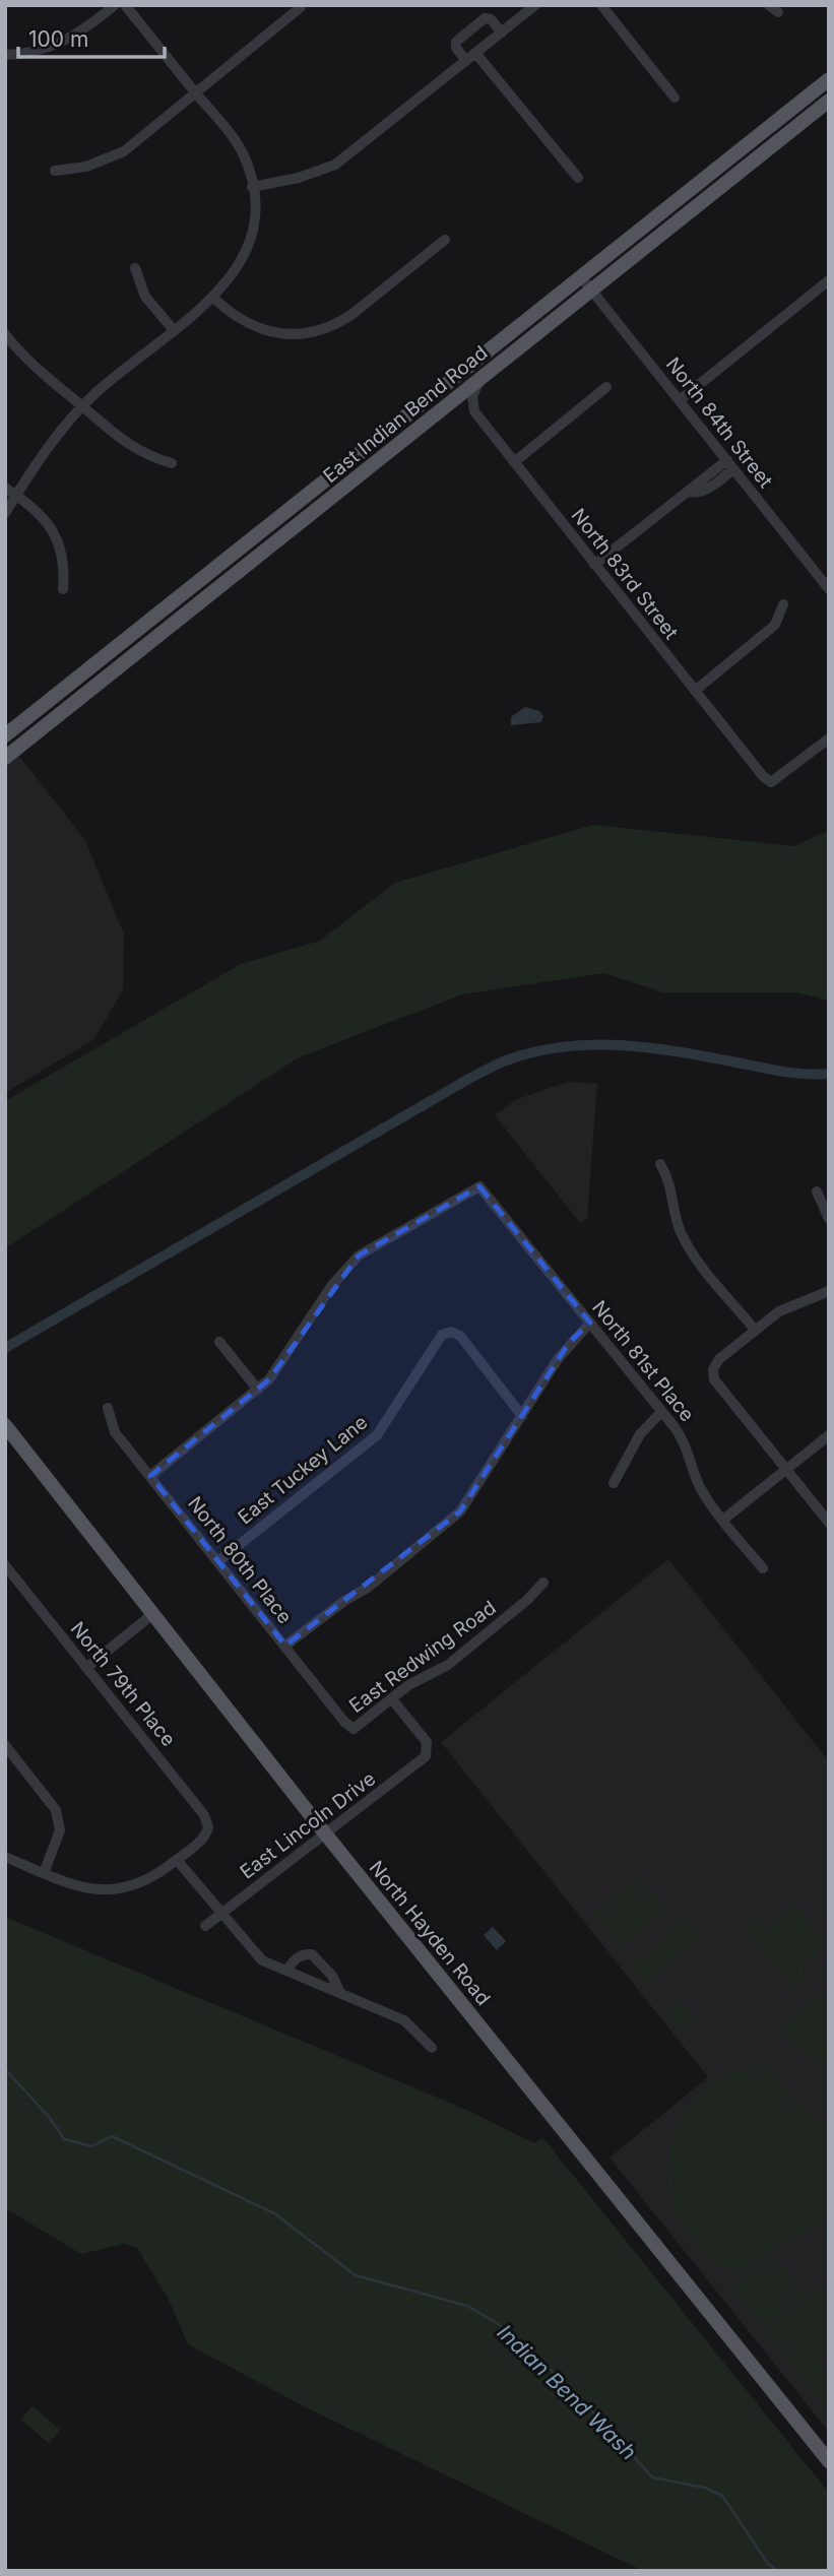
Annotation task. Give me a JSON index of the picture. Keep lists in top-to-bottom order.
{
  "streets": {
    "main road": ["East Indian Bend Road", "North Hayden Road"],
    "street": [
      "North 84th Street",
      "North 83rd Street",
      "North 81st Place",
      "East Tuckey Lane",
      "North 80th Place",
      "East Redwing Road",
      "North 79th Place",
      "East Lincoln Drive"
    ]
  },
  "crossings": [
    ["East Indian Bend Road", "North 84th Street"],
    ["East Indian Bend Road", "North 83rd Street"],
    ["East Tuckey Lane", "North 80th Place"],
    ["North 80th Place", "East Redwing Road"],
    ["East Redwing Road", "East Lincoln Drive"],
    ["East Lincoln Drive", "North Hayden Road"]
  ],
  "water": ["Indian Bend Wash"],
  "scale_bar": "100 m"
}
